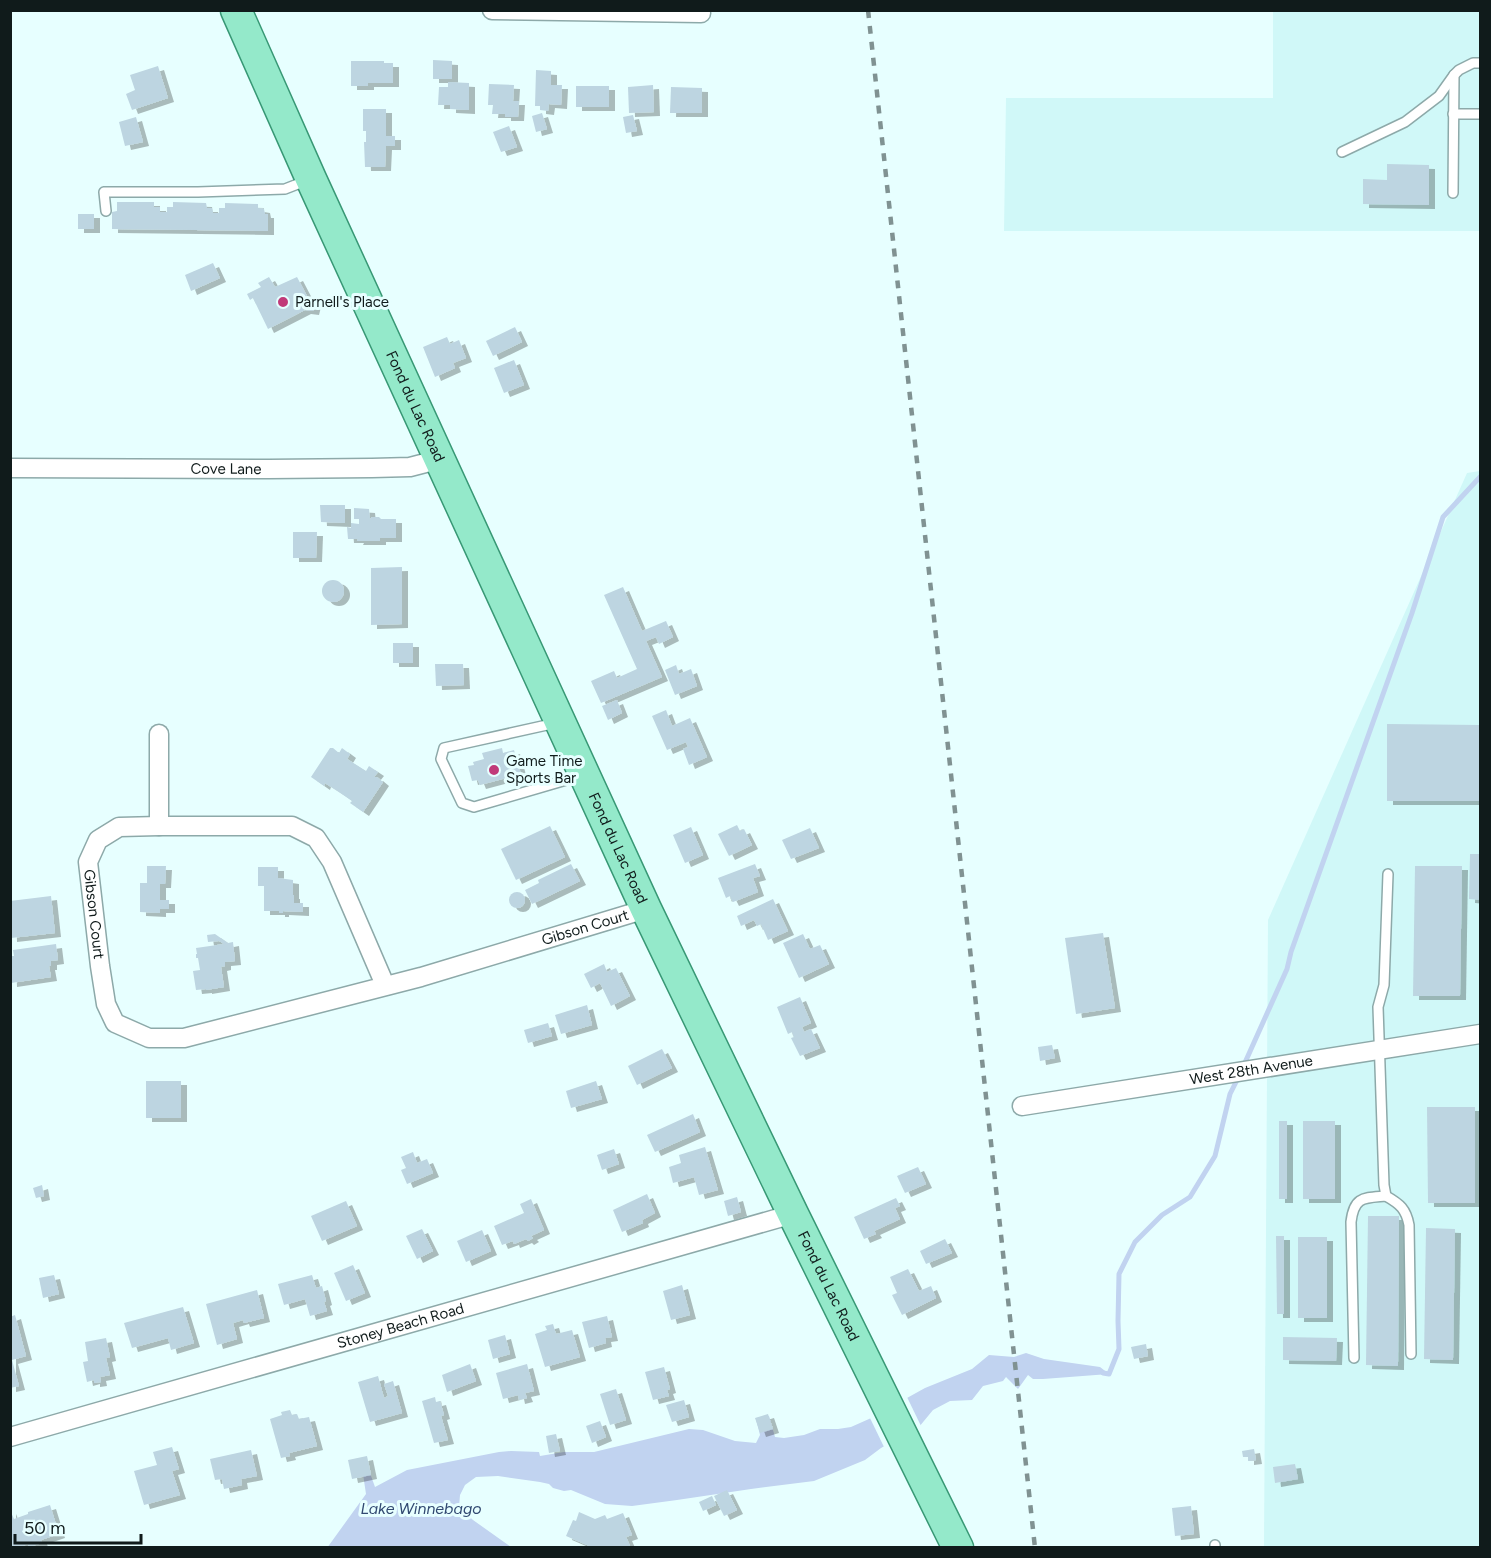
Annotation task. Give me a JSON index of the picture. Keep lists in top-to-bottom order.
{
  "streets": {
    "main road": ["Fond du Lac Road"],
    "street": [
      "Cove Lane",
      "Gibson Court",
      "West 28th Avenue",
      "Stoney Beach Road"
    ]
  },
  "crossings": [
    ["Fond du Lac Road", "Cove Lane"],
    ["Fond du Lac Road", "Gibson Court"],
    ["Fond du Lac Road", "Stoney Beach Road"]
  ],
  "water": ["Lake Winnebago"],
  "places": ["Parnell's Place", "Game Time Sports Bar"],
  "scale_bar": "50 m"
}
